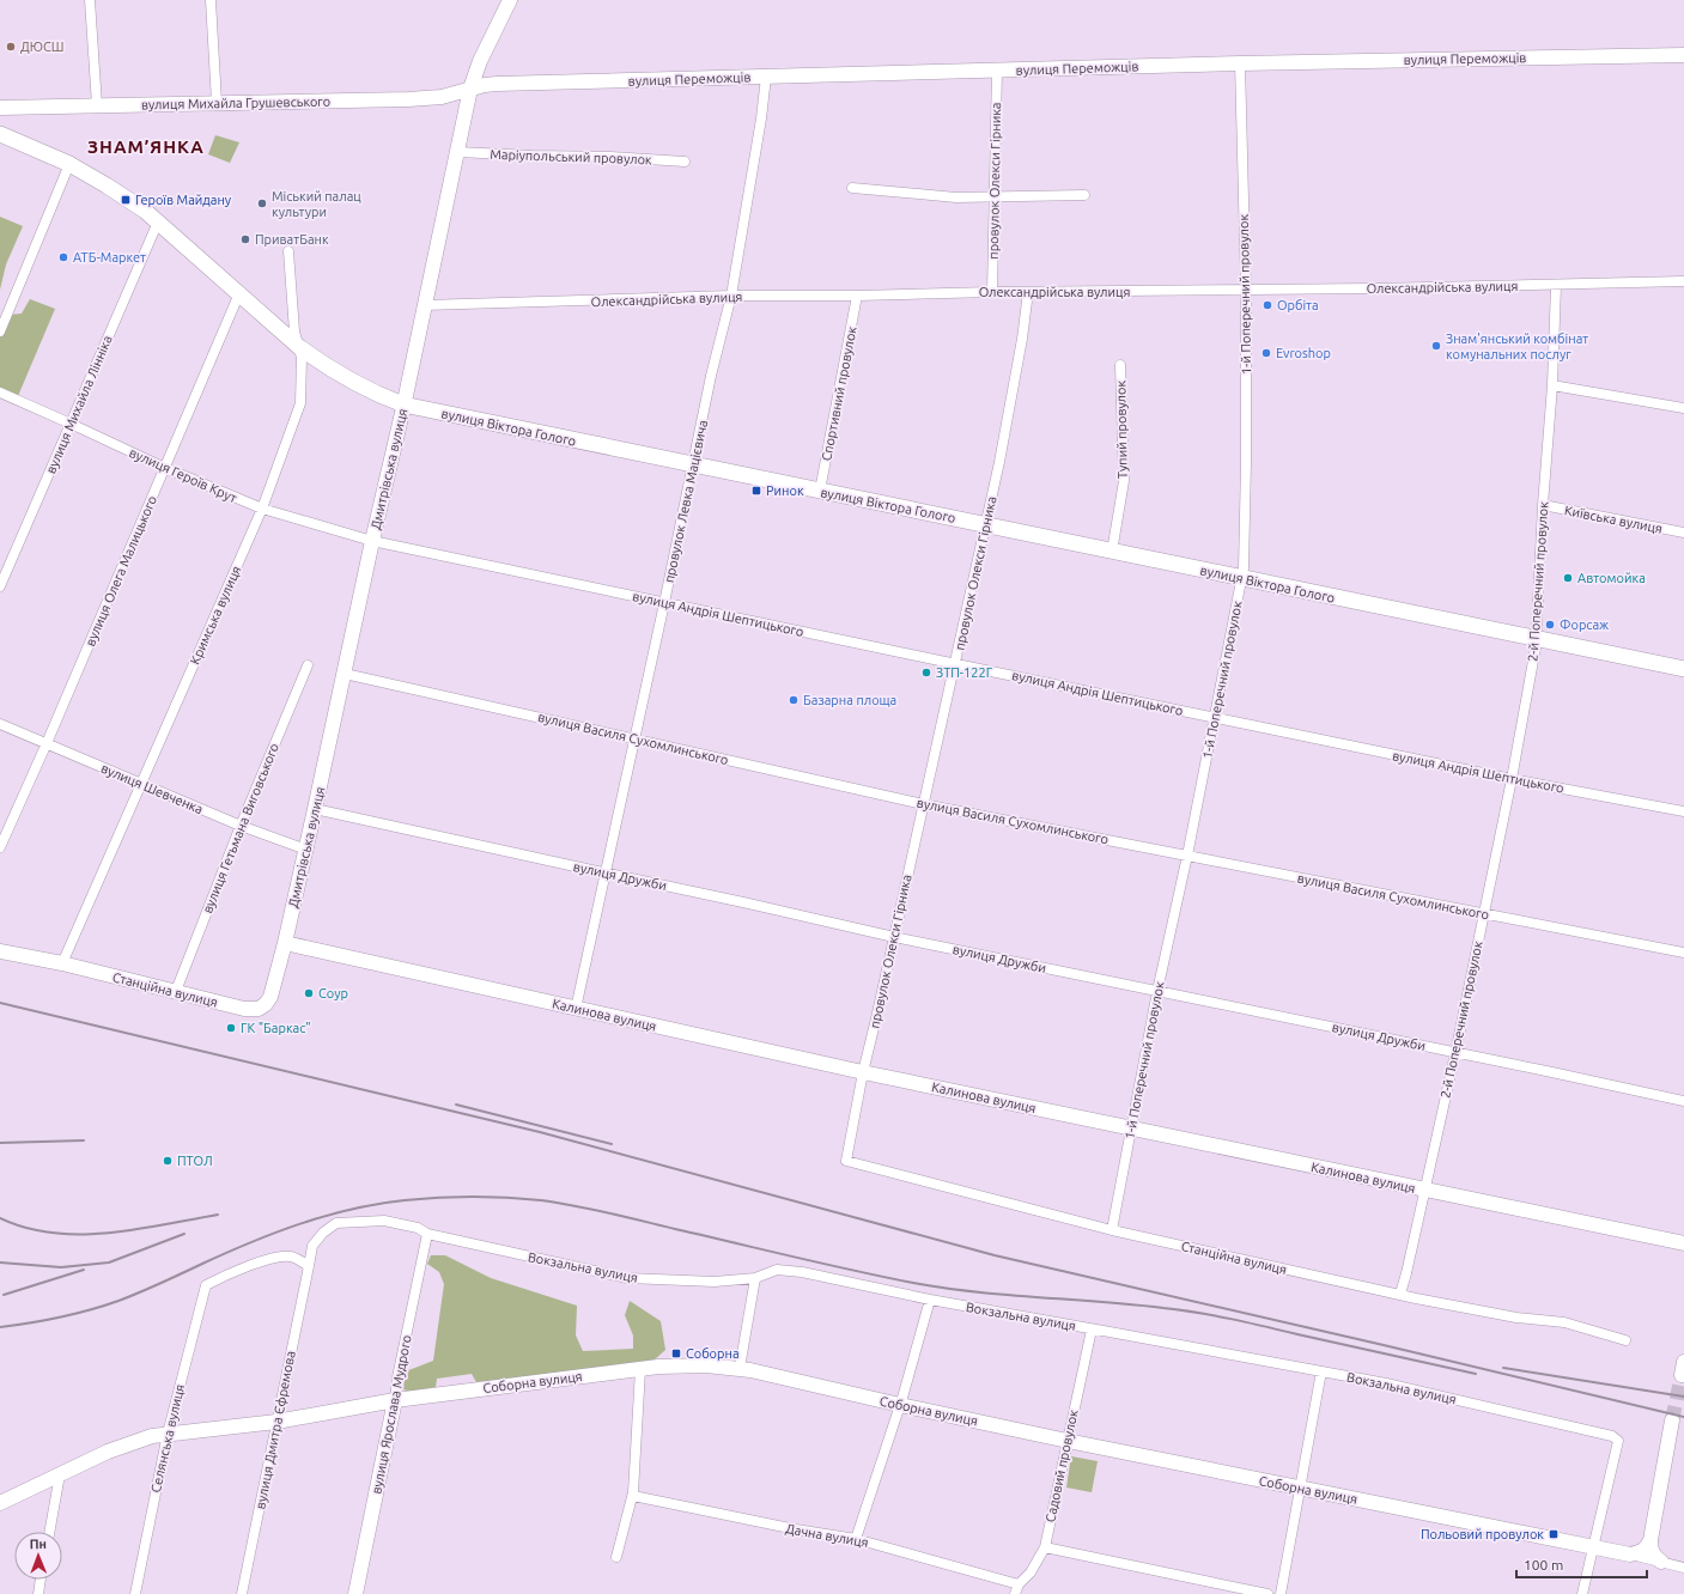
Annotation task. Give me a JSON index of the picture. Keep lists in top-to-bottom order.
{
  "streets": {
    "main road": ["вулиця Віктора Голого"],
    "street": [
      "вулиця Переможців",
      "вулиця Михайла Грушевського",
      "Маріупольський провулок",
      "провулок Олекси Гірника",
      "Олександрійська вулиця",
      "1-й Поперечний провулок",
      "Спортивний провулок",
      "вулиця Михайла Лінніка",
      "Тупий провулок",
      "Дмитрівська вулиця",
      "вулиця Героїв Крут",
      "провулок Левка Мацієвича",
      "Київська вулиця",
      "вулиця Олега Малицького",
      "2-й Поперечний провулок",
      "вулиця Андрія Шептицького",
      "Кримська вулиця",
      "вулиця Василя Сухомлинського",
      "вулиця Шевченка",
      "вулиця Гетьмана Виговського",
      "вулиця Дружби",
      "Станційна вулиця",
      "Калинова вулиця",
      "Вокзальна вулиця",
      "Соборна вулиця",
      "вулиця Ярослава Мудрого",
      "вулиця Дмитра Єфремова",
      "Селянська вулиця",
      "Садовий провулок",
      "Дачна вулиця"
    ]
  },
  "crossings": [
    ["вулиця Переможців", "вулиця Михайла Грушевського"],
    ["вулиця Переможців", "провулок Олекси Гірника"],
    ["вулиця Переможців", "1-й Поперечний провулок"],
    ["вулиця Переможців", "Дмитрівська вулиця"],
    ["вулиця Переможців", "провулок Левка Мацієвича"],
    ["вулиця Михайла Грушевського", "Дмитрівська вулиця"],
    ["Маріупольський провулок", "Дмитрівська вулиця"],
    ["провулок Олекси Гірника", "Олександрійська вулиця"],
    ["провулок Олекси Гірника", "вулиця Віктора Голого"],
    ["провулок Олекси Гірника", "вулиця Андрія Шептицького"],
    ["провулок Олекси Гірника", "вулиця Василя Сухомлинського"],
    ["провулок Олекси Гірника", "вулиця Дружби"],
    ["провулок Олекси Гірника", "Станційна вулиця"],
    ["провулок Олекси Гірника", "Калинова вулиця"],
    ["Олександрійська вулиця", "1-й Поперечний провулок"],
    ["Олександрійська вулиця", "Спортивний провулок"],
    ["Олександрійська вулиця", "Дмитрівська вулиця"],
    ["Олександрійська вулиця", "провулок Левка Мацієвича"],
    ["Олександрійська вулиця", "2-й Поперечний провулок"],
    ["1-й Поперечний провулок", "вулиця Віктора Голого"],
    ["1-й Поперечний провулок", "вулиця Андрія Шептицького"],
    ["1-й Поперечний провулок", "вулиця Василя Сухомлинського"],
    ["1-й Поперечний провулок", "вулиця Дружби"],
    ["1-й Поперечний провулок", "Станційна вулиця"],
    ["1-й Поперечний провулок", "Калинова вулиця"],
    ["Спортивний провулок", "вулиця Віктора Голого"],
    ["вулиця Михайла Лінніка", "вулиця Віктора Голого"],
    ["вулиця Михайла Лінніка", "вулиця Героїв Крут"],
    ["вулиця Віктора Голого", "Тупий провулок"],
    ["вулиця Віктора Голого", "Дмитрівська вулиця"],
    ["вулиця Віктора Голого", "провулок Левка Мацієвича"],
    ["вулиця Віктора Голого", "вулиця Олега Малицького"],
    ["вулиця Віктора Голого", "2-й Поперечний провулок"],
    ["вулиця Віктора Голого", "Кримська вулиця"],
    ["Дмитрівська вулиця", "вулиця Героїв Крут"],
    ["Дмитрівська вулиця", "вулиця Андрія Шептицького"],
    ["Дмитрівська вулиця", "вулиця Василя Сухомлинського"],
    ["Дмитрівська вулиця", "вулиця Шевченка"],
    ["Дмитрівська вулиця", "вулиця Дружби"],
    ["Дмитрівська вулиця", "Станційна вулиця"],
    ["Дмитрівська вулиця", "Калинова вулиця"],
    ["вулиця Героїв Крут", "вулиця Олега Малицького"],
    ["вулиця Героїв Крут", "вулиця Андрія Шептицького"],
    ["вулиця Героїв Крут", "Кримська вулиця"],
    ["провулок Левка Мацієвича", "вулиця Андрія Шептицького"],
    ["провулок Левка Мацієвича", "вулиця Василя Сухомлинського"],
    ["провулок Левка Мацієвича", "вулиця Дружби"],
    ["провулок Левка Мацієвича", "Калинова вулиця"],
    ["Київська вулиця", "2-й Поперечний провулок"],
    ["вулиця Олега Малицького", "вулиця Шевченка"],
    ["2-й Поперечний провулок", "вулиця Андрія Шептицького"],
    ["2-й Поперечний провулок", "вулиця Василя Сухомлинського"],
    ["2-й Поперечний провулок", "вулиця Дружби"],
    ["2-й Поперечний провулок", "Станційна вулиця"],
    ["2-й Поперечний провулок", "Калинова вулиця"],
    ["Кримська вулиця", "вулиця Шевченка"],
    ["Кримська вулиця", "Станційна вулиця"],
    ["вулиця Шевченка", "вулиця Гетьмана Виговського"],
    ["вулиця Гетьмана Виговського", "Станційна вулиця"],
    ["Станційна вулиця", "Калинова вулиця"],
    ["Вокзальна вулиця", "Соборна вулиця"],
    ["Вокзальна вулиця", "вулиця Ярослава Мудрого"],
    ["Вокзальна вулиця", "вулиця Дмитра Єфремова"],
    ["Вокзальна вулиця", "Селянська вулиця"],
    ["Вокзальна вулиця", "Садовий провулок"],
    ["Соборна вулиця", "вулиця Ярослава Мудрого"],
    ["Соборна вулиця", "вулиця Дмитра Єфремова"],
    ["Соборна вулиця", "Селянська вулиця"],
    ["Соборна вулиця", "Садовий провулок"],
    ["вулиця Дмитра Єфремова", "Селянська вулиця"],
    ["Садовий провулок", "Дачна вулиця"]
  ],
  "districts": ["ЗНАМ’ЯНКА"],
  "places": {
    "other": [
      "ДЮСШ",
      "Міський палац культури",
      "ПриватБанк",
      "АТБ-Маркет",
      "Орбіта",
      "Знам'янський комбінат комунальних послуг",
      "Evroshop",
      "Автомойка",
      "Форсаж",
      "ЗТП-122Г",
      "Базарна площа",
      "Соур",
      "ГК \"Баркас\"",
      "ПТОЛ"
    ],
    "transit": [
      "Героїв Майдану",
      "Ринок",
      "Соборна",
      "Польовий провулок"
    ]
  },
  "scale_bar": "100 m",
  "north": "top"
}
